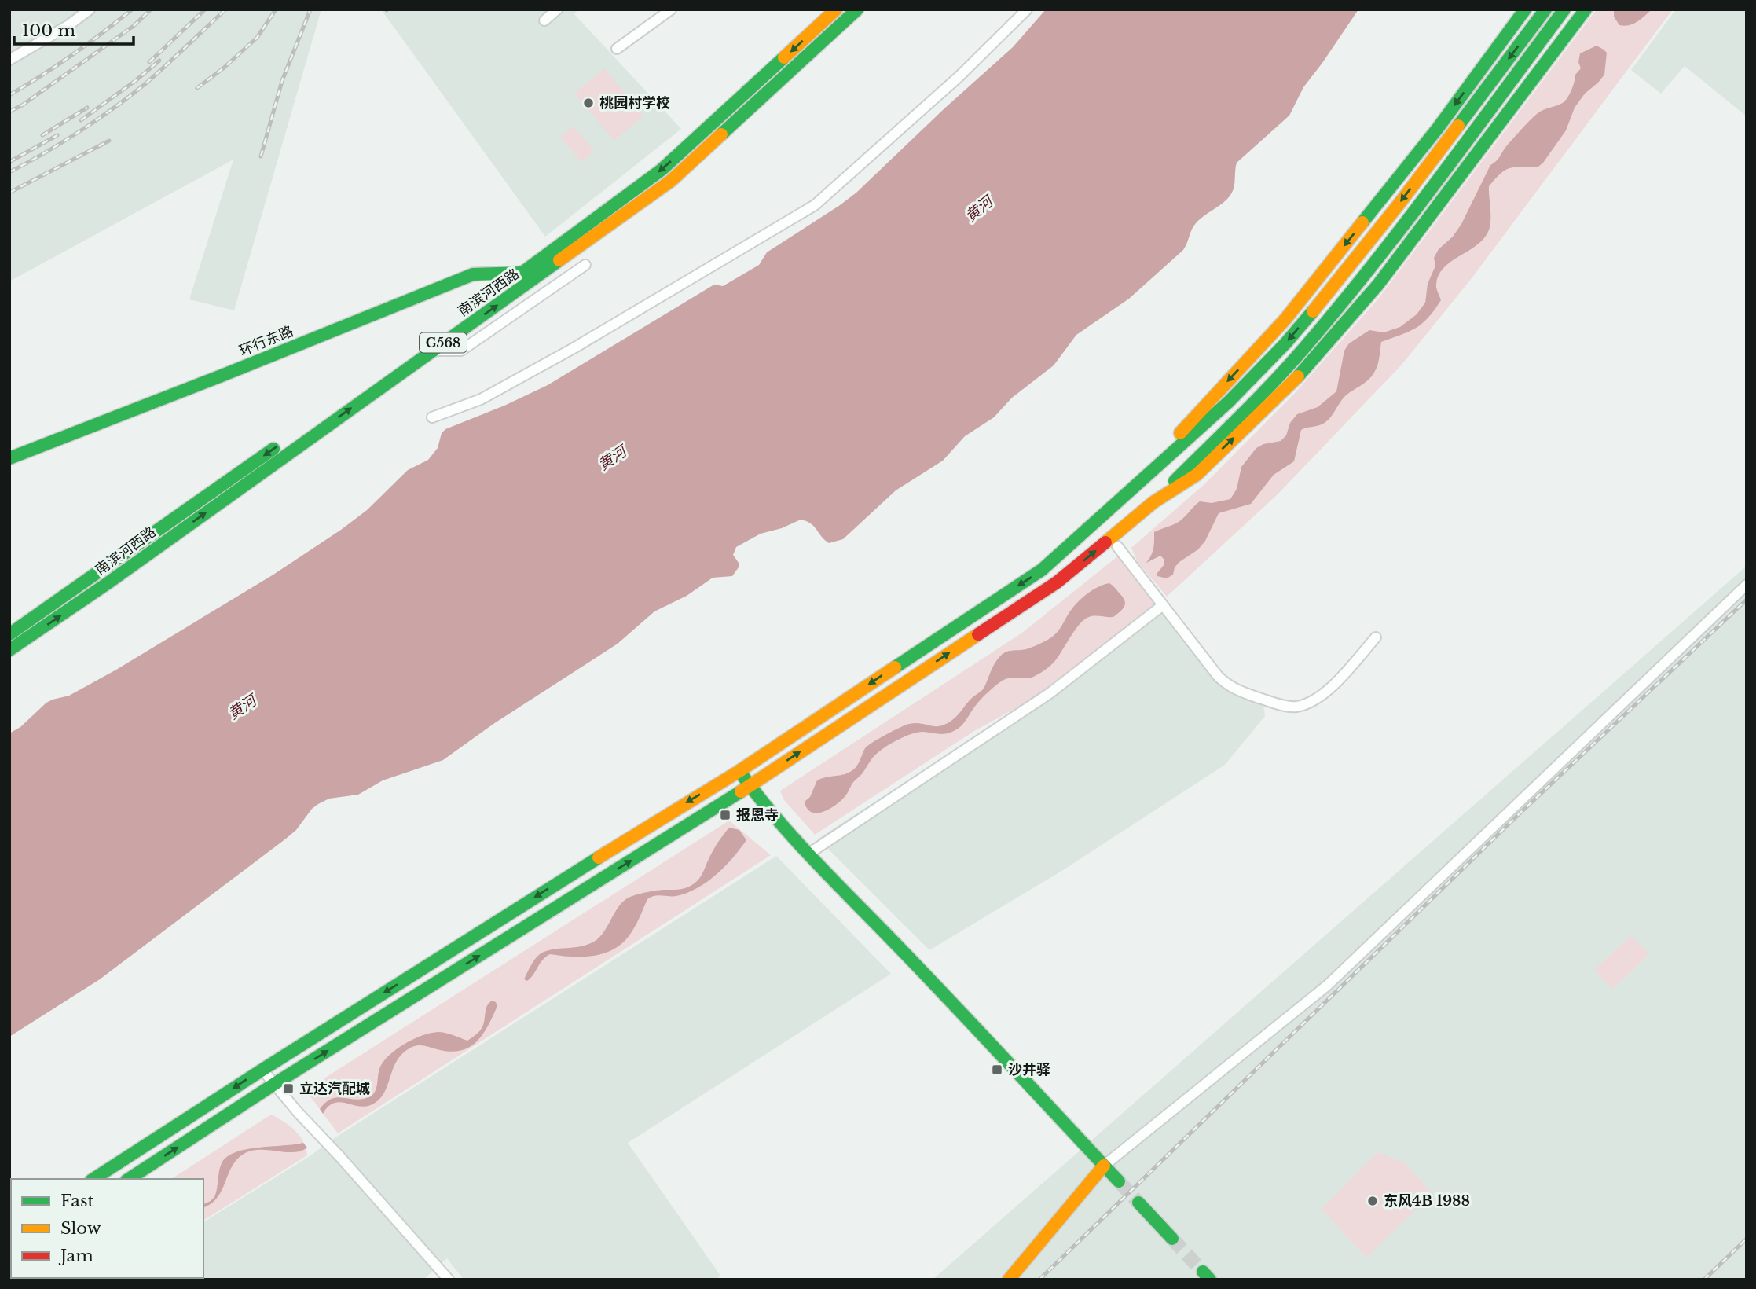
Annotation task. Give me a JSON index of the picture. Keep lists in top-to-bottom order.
{
  "streets": {
    "main road": ["南滨河西路", "环行东路", "G568"]
  },
  "crossings": [
    ["南滨河西路", "环行东路"]
  ],
  "water": ["黄河"],
  "places": {
    "other": ["桃园村学校", "东风4B 1988"],
    "transit": ["报恩寺", "沙井驿", "立达汽配城"]
  },
  "legend": ["Fast", "Slow", "Jam"],
  "scale_bar": "100 m"
}
